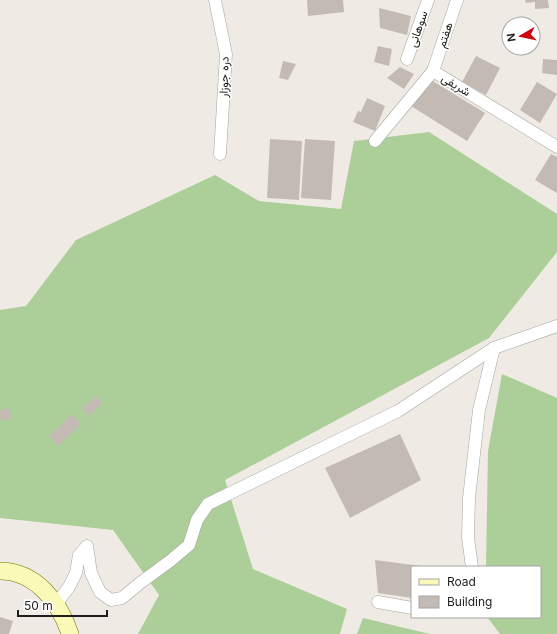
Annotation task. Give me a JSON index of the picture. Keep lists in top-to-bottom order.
{
  "streets": {
    "street": [
      "سوهانی",
      "هفتم",
      "دره جوزار",
      "شریفی"
    ]
  },
  "crossings": [
    ["هفتم", "شریفی"]
  ],
  "legend": ["Road", "Building"],
  "scale_bar": "50 m",
  "north": "left"
}
